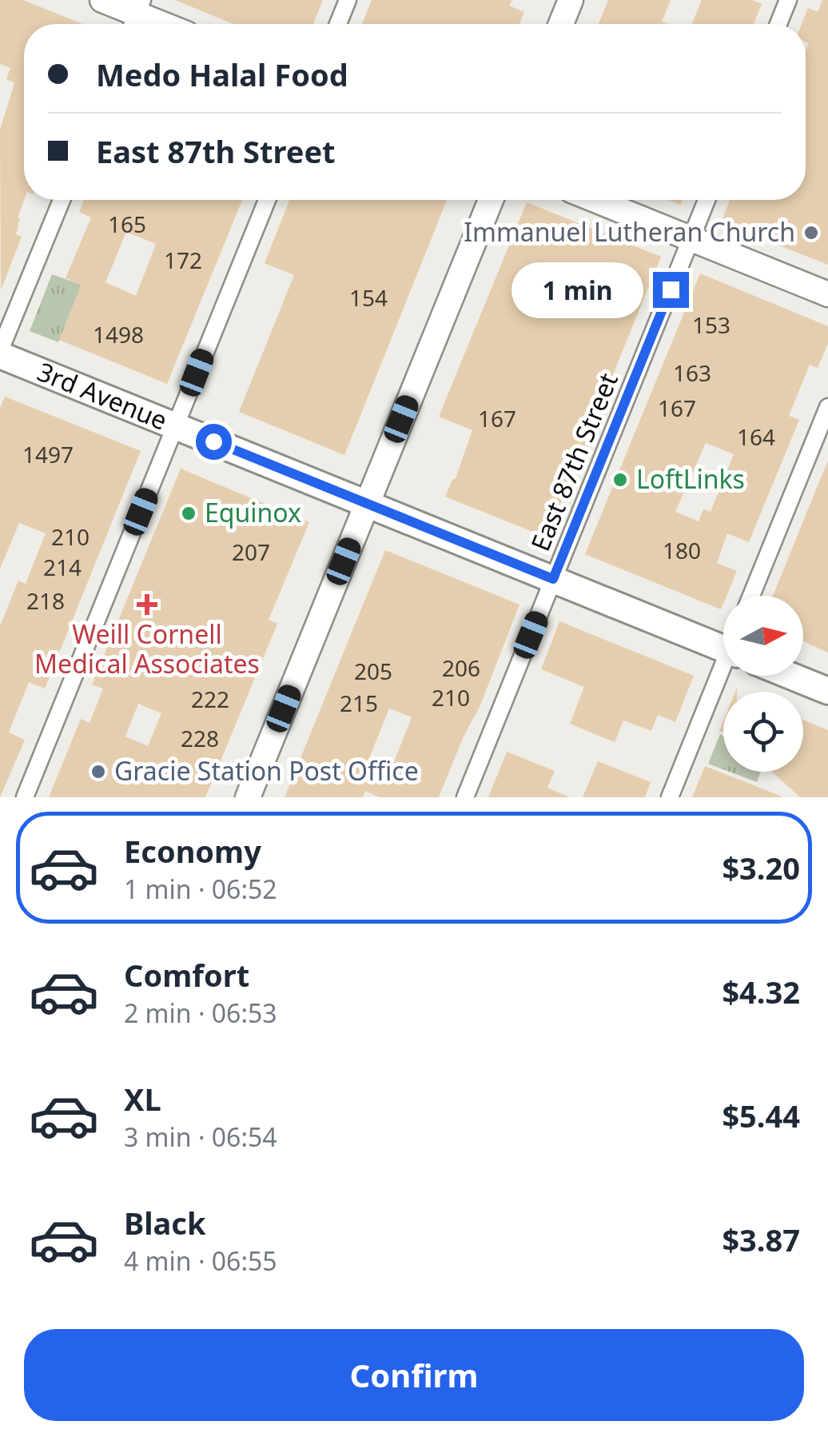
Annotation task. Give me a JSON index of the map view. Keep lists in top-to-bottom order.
{
  "streets": {
    "main road": ["3rd Avenue"],
    "street": ["East 87th Street"]
  },
  "crossings": [
    ["3rd Avenue", "East 87th Street"]
  ],
  "places": {
    "other": [
      "Immanuel Lutheran Church",
      "LoftLinks",
      "Equinox",
      "Gracie Station Post Office"
    ],
    "health": ["Weill Cornell Medical Associates"]
  },
  "house_numbers": [
    "165",
    "172",
    "154",
    "153",
    "1498",
    "163",
    "167",
    "167",
    "164",
    "1497",
    "210",
    "180",
    "207",
    "214",
    "218",
    "206",
    "205",
    "210",
    "222",
    "215",
    "228"
  ],
  "north": "right",
  "page": {
    "banner": ["Medo Halal Food", "East 87th Street"],
    "bubble": "1 min",
    "list": [
      {
        "name": "Economy",
        "note": "1 min · 06:52",
        "value": "$3.20"
      },
      {
        "name": "Comfort",
        "note": "2 min · 06:53",
        "value": "$4.32"
      },
      {
        "name": "XL",
        "note": "3 min · 06:54",
        "value": "$5.44"
      },
      {
        "name": "Black",
        "note": "4 min · 06:55",
        "value": "$3.87"
      }
    ],
    "buttons": "Confirm"
  }
}
